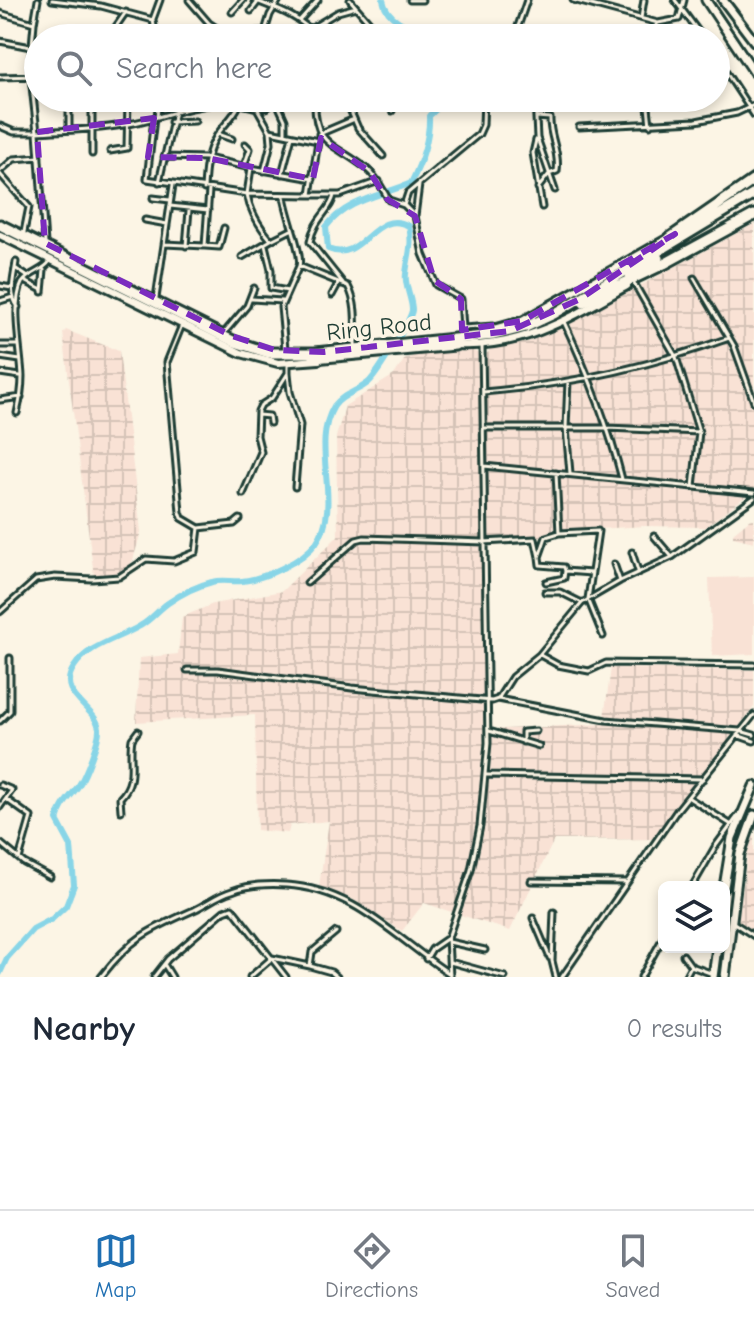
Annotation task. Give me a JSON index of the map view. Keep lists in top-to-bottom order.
{
  "streets": {
    "highway": ["Ring Road"]
  },
  "page": {
    "search": "Search here",
    "heading": ["Nearby", "0 results"],
    "nav": ["Map", "Directions", "Saved"]
  }
}
